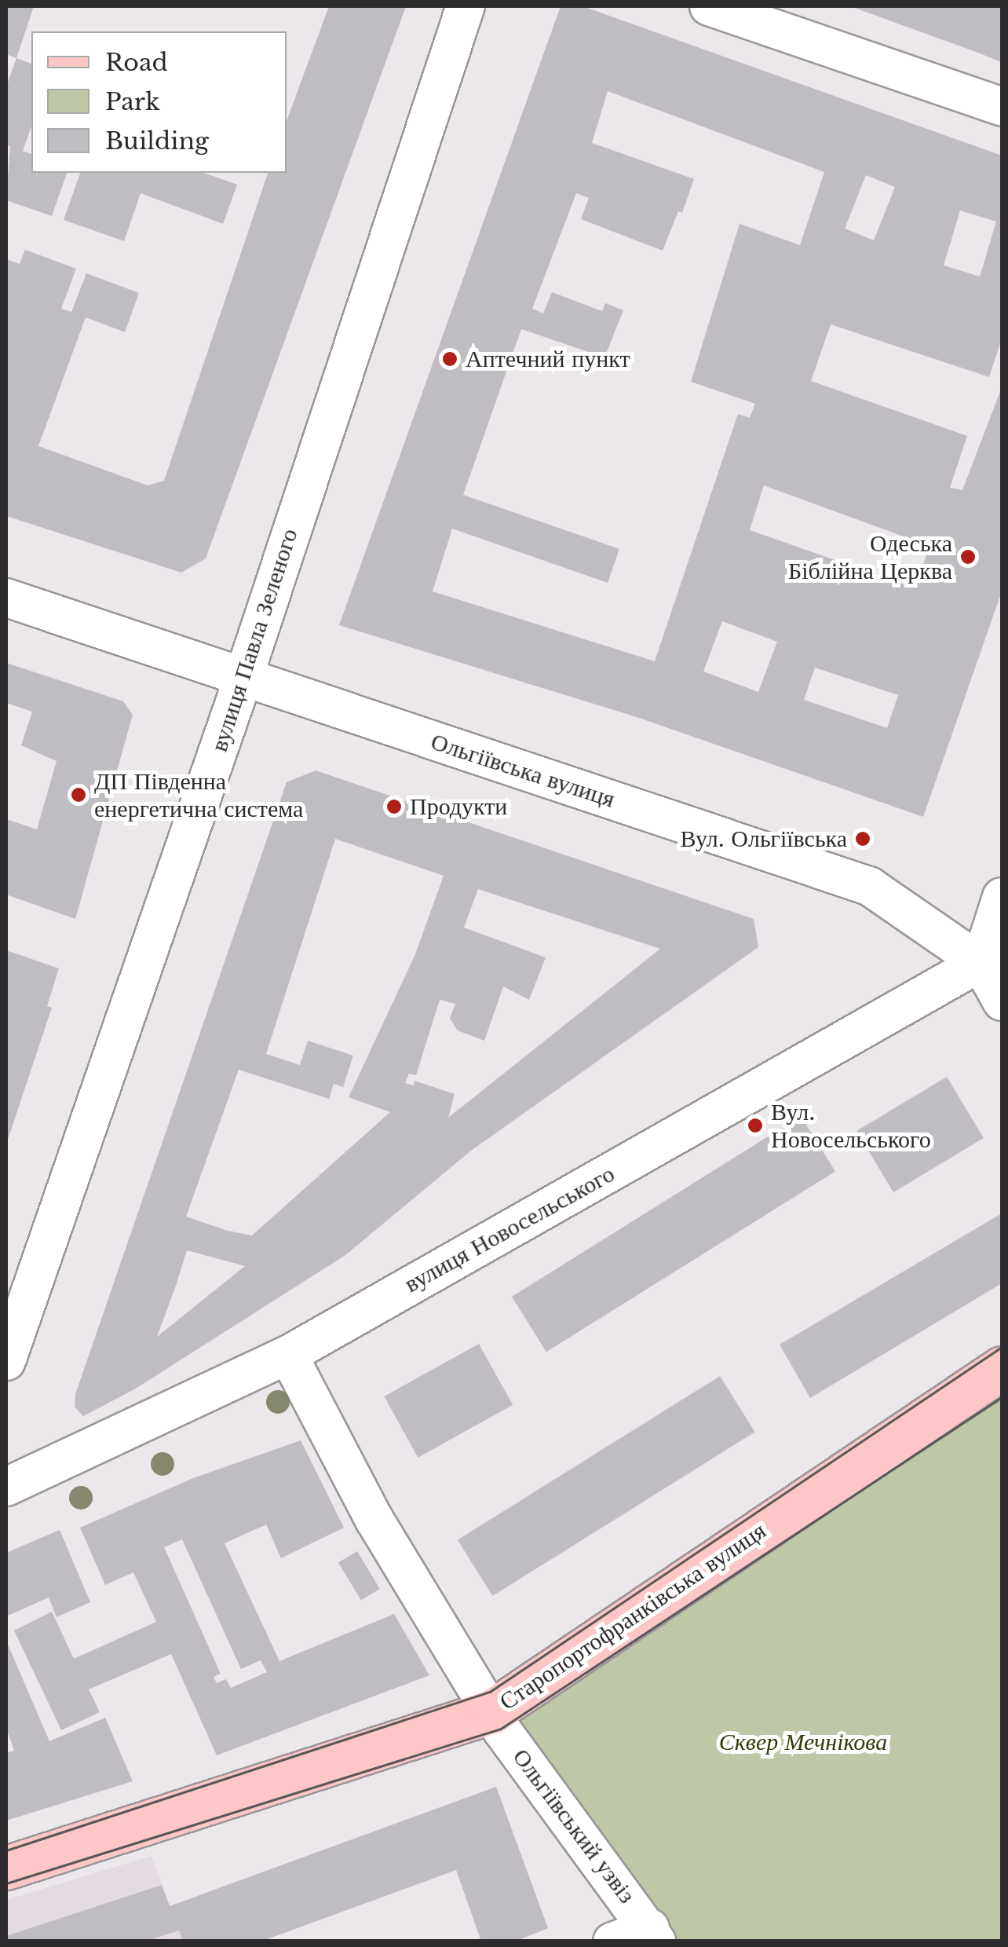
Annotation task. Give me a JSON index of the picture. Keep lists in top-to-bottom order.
{
  "streets": {
    "main road": ["Старопортофранківська вулиця"],
    "street": [
      "вулиця Павла Зеленого",
      "Ольгіївська вулиця",
      "вулиця Новосельського",
      "Ольгіївський узвіз"
    ]
  },
  "crossings": [
    ["вулиця Павла Зеленого", "Ольгіївська вулиця"],
    ["Ольгіївська вулиця", "вулиця Новосельського"],
    ["вулиця Новосельського", "Ольгіївський узвіз"],
    ["Старопортофранківська вулиця", "Ольгіївський узвіз"]
  ],
  "parks": ["Сквер Мечнікова"],
  "places": [
    "Аптечний пункт",
    "Одеська Біблійна Церква",
    "ДП Південна енергетична система",
    "Продукти",
    "Вул. Ольгіївська",
    "Вул. Новосельського"
  ],
  "legend": ["Road", "Park", "Building"]
}
